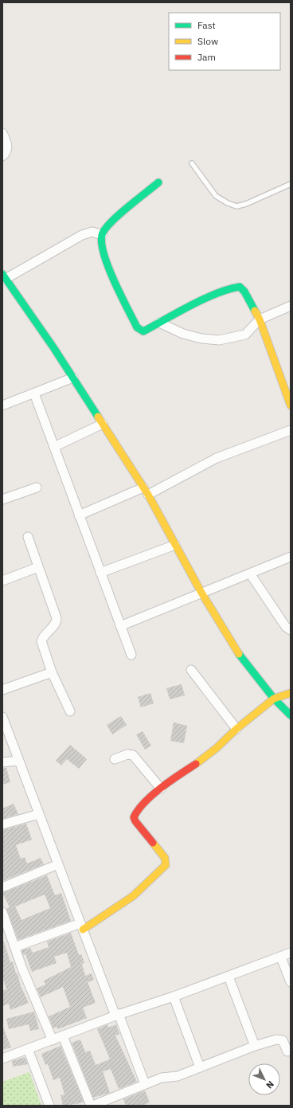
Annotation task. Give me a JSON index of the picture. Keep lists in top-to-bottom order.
{
  "legend": ["Fast", "Slow", "Jam"],
  "north": "bottom right"
}
